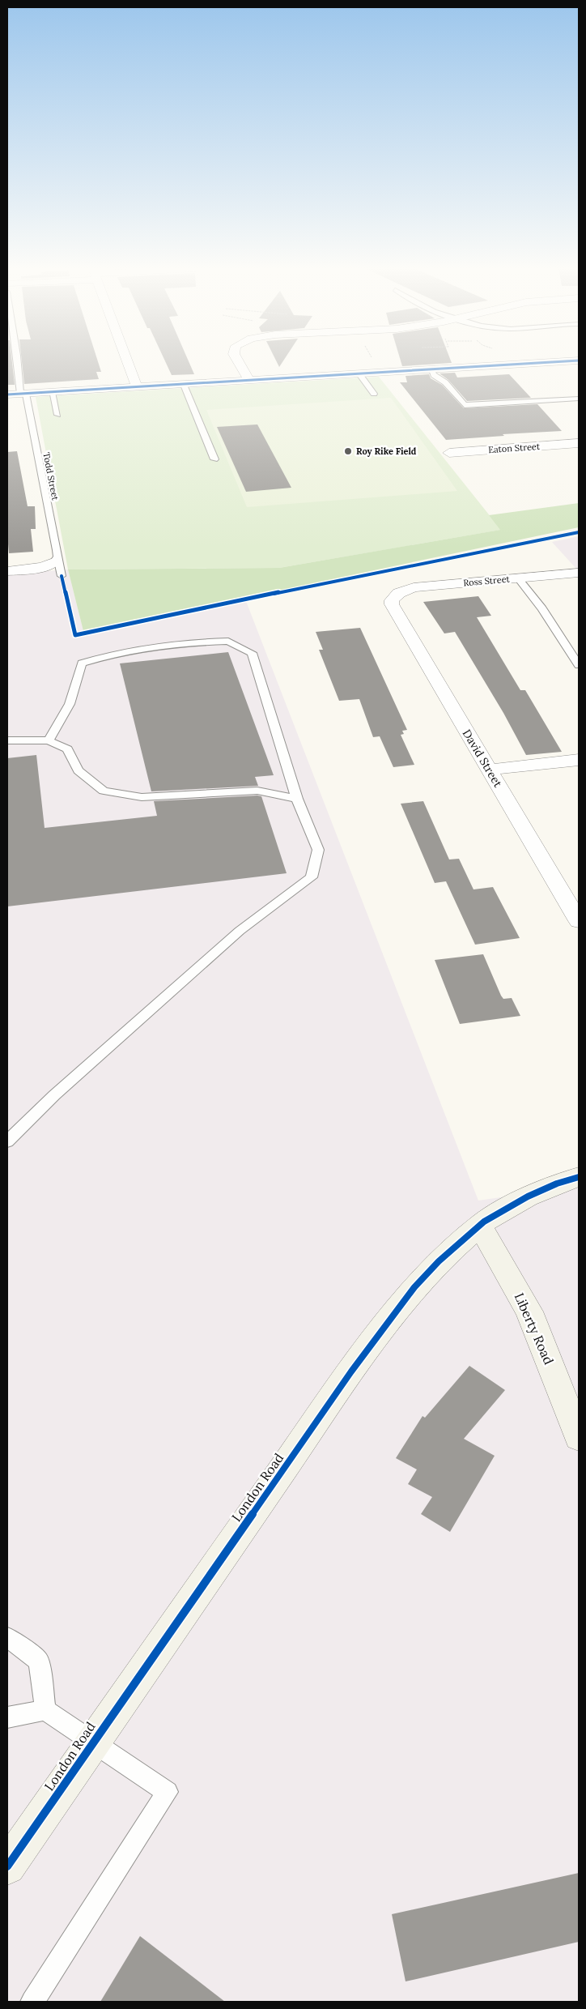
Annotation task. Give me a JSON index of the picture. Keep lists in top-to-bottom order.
{
  "streets": {
    "street": [
      "Eaton Street",
      "Ross Street",
      "David Street",
      "Liberty Road",
      "London Road"
    ],
    "lane": ["Todd Street"]
  },
  "crossings": [
    ["Ross Street", "David Street"],
    ["Liberty Road", "London Road"]
  ],
  "places": ["Roy Rike Field"]
}
